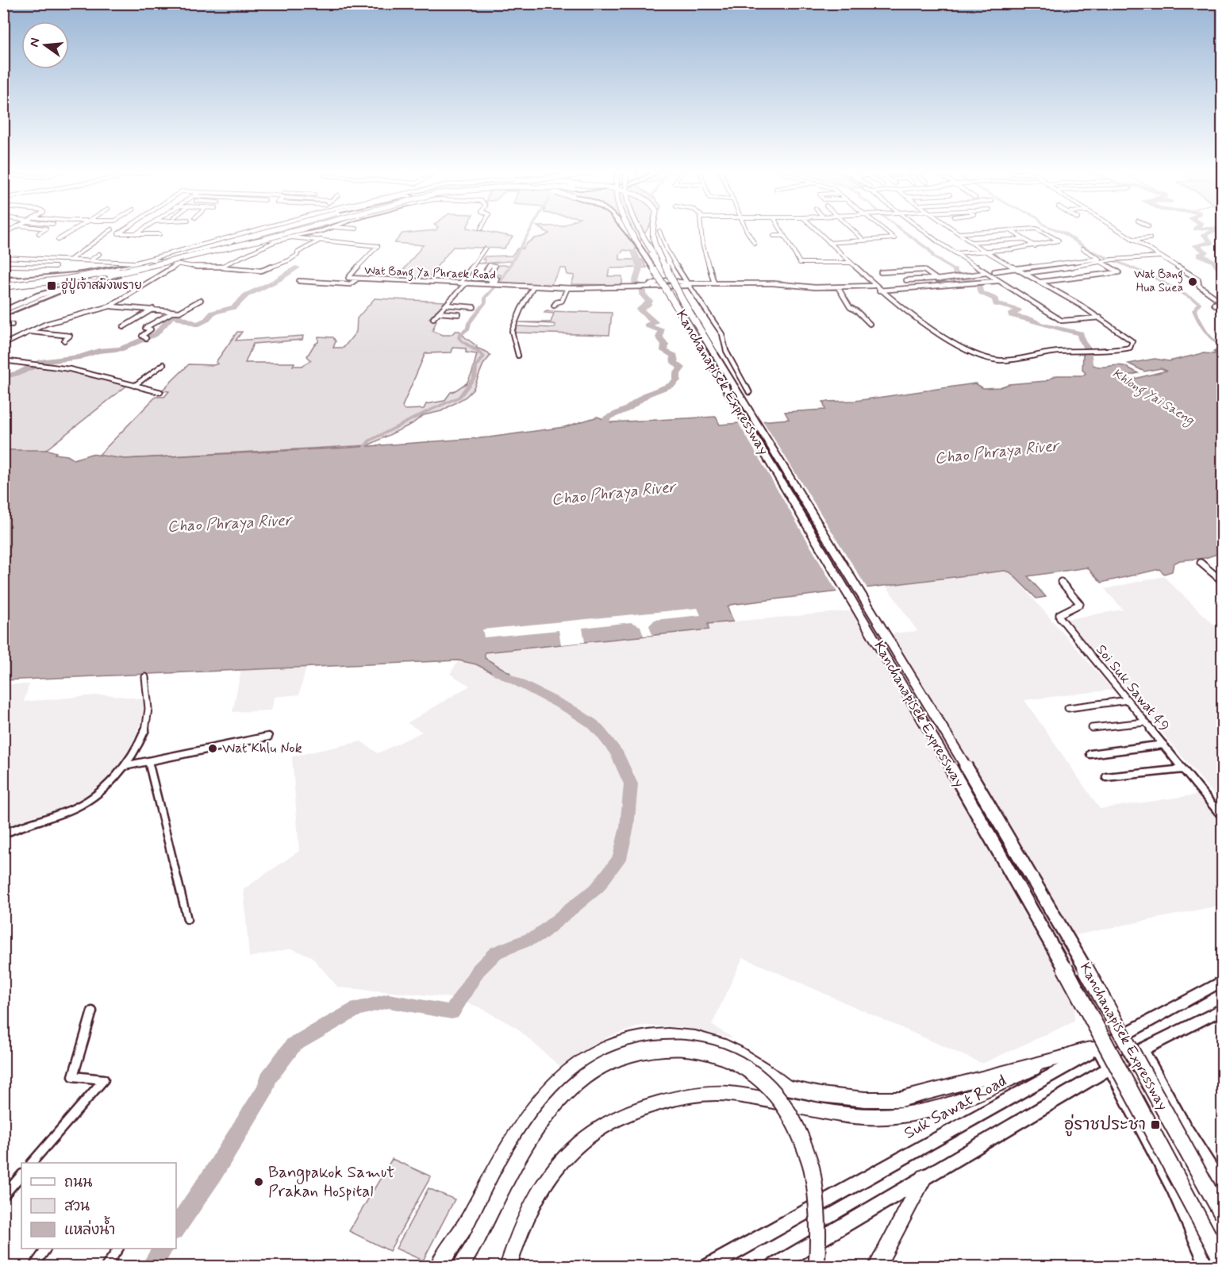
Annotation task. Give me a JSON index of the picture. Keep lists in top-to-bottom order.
{
  "streets": {
    "highway": ["Kanchanapisek Expressway"],
    "main road": ["Suk Sawat Road"],
    "street": ["Wat Bang Ya Phraek Road", "Soi Suk Sawat 49"]
  },
  "water": ["Khlong Yai Saeng", "Chao Phraya River"],
  "places": {
    "other": ["Wat Bang Hua Suea", "Wat Khlu Nok", "Bangpakok Samut Prakan Hospital"],
    "transit": ["อู่ปู่เจ้าสมิงพราย", "อู่ราชประชา"]
  },
  "legend": ["ถนน", "สวน", "แหล่งน้ำ"],
  "north": "left"
}
